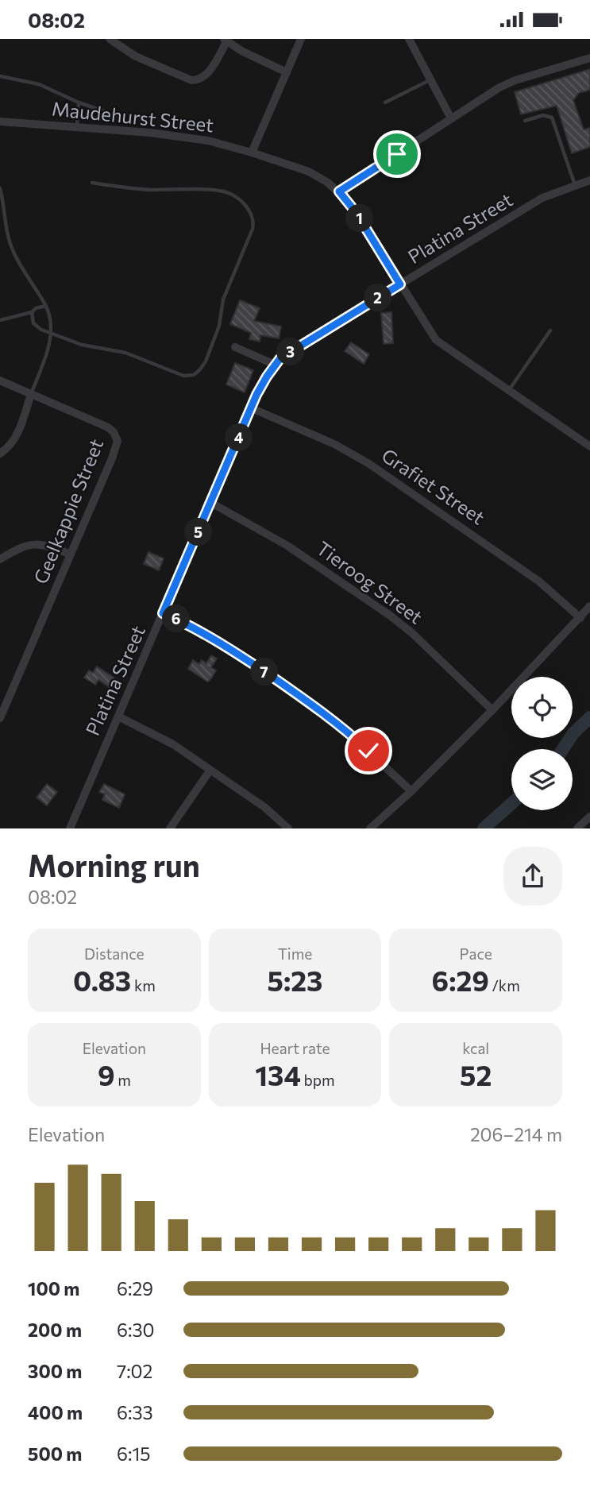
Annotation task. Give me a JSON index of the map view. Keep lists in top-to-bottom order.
{
  "streets": {
    "street": [
      "Maudehurst Street",
      "Platina Street",
      "Grafiet Street",
      "Geelkappie Street",
      "Tieroog Street"
    ]
  },
  "crossings": [
    ["Maudehurst Street", "Platina Street"],
    ["Platina Street", "Grafiet Street"],
    ["Platina Street", "Tieroog Street"]
  ],
  "page": {
    "status": "08:02",
    "pins": [
      "1",
      "2",
      "3",
      "4",
      "5",
      "6",
      "7"
    ],
    "heading": ["Morning run", "08:02"],
    "stats": [
      ["Distance", "0.83 km"],
      ["Time", "5:23"],
      ["Pace", "6:29 /km"],
      ["Elevation", "9 m"],
      ["Heart rate", "134 bpm"],
      ["kcal", "52"]
    ],
    "chart": ["Elevation", "206–214 m"],
    "list": [
      {
        "name": "100 m",
        "note": "6:29"
      },
      {
        "name": "200 m",
        "note": "6:30"
      },
      {
        "name": "300 m",
        "note": "7:02"
      },
      {
        "name": "400 m",
        "note": "6:33"
      },
      {
        "name": "500 m",
        "note": "6:15"
      }
    ]
  }
}
